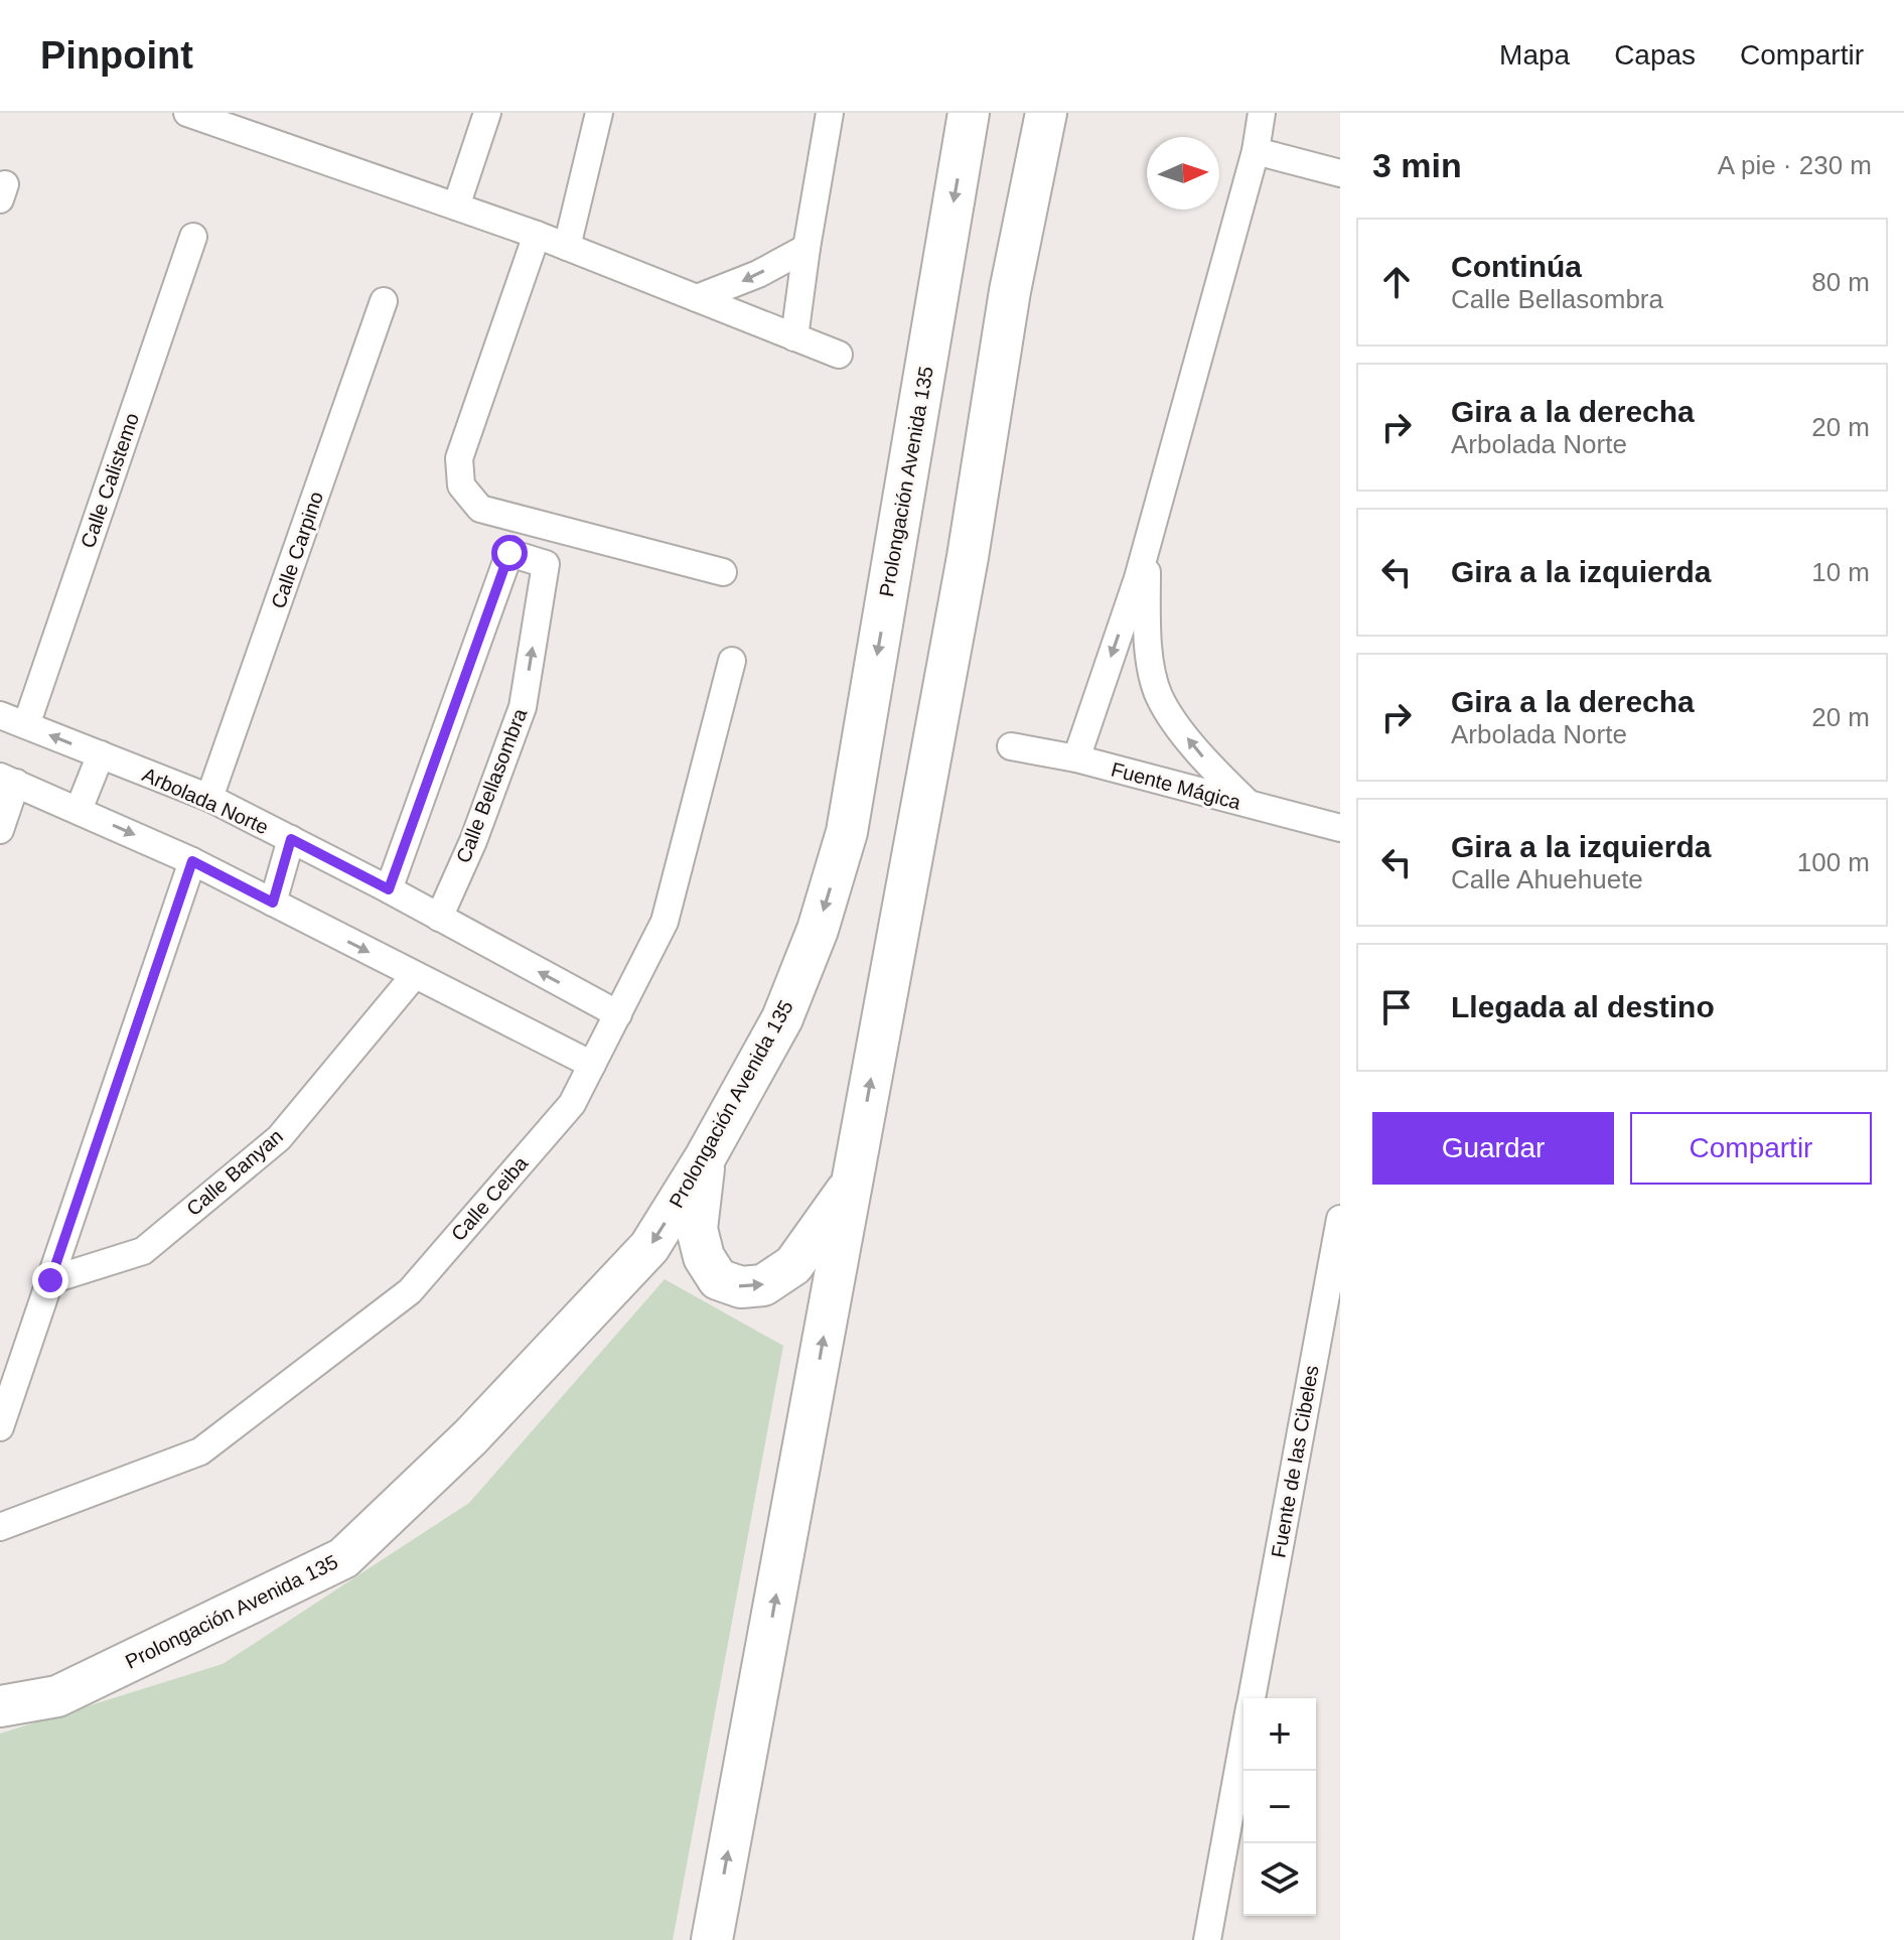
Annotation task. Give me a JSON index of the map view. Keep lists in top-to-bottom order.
{
  "streets": {
    "main road": ["Prolongación Avenida 135"],
    "street": [
      "Calle Calistemo",
      "Calle Carpino",
      "Calle Bellasombra",
      "Fuente Mágica",
      "Arbolada Norte",
      "Calle Banyan",
      "Calle Ceiba",
      "Fuente de las Cibeles"
    ]
  },
  "crossings": [
    ["Calle Calistemo", "Arbolada Norte"],
    ["Calle Carpino", "Arbolada Norte"],
    ["Calle Bellasombra", "Arbolada Norte"],
    ["Arbolada Norte", "Calle Ceiba"]
  ],
  "north": "right",
  "page": {
    "header": "Pinpoint",
    "nav": ["Mapa", "Capas", "Compartir"],
    "heading": ["3 min", "A pie · 230 m"],
    "list": [
      ["Continúa", "Calle Bellasombra", "80 m"],
      ["Gira a la derecha", "Arbolada Norte", "20 m"],
      ["Gira a la izquierda", "10 m"],
      ["Gira a la derecha", "Arbolada Norte", "20 m"],
      ["Gira a la izquierda", "Calle Ahuehuete", "100 m"],
      "Llegada al destino"
    ],
    "buttons": ["Guardar", "Compartir"],
    "map_buttons": ["+", "−"]
  }
}
